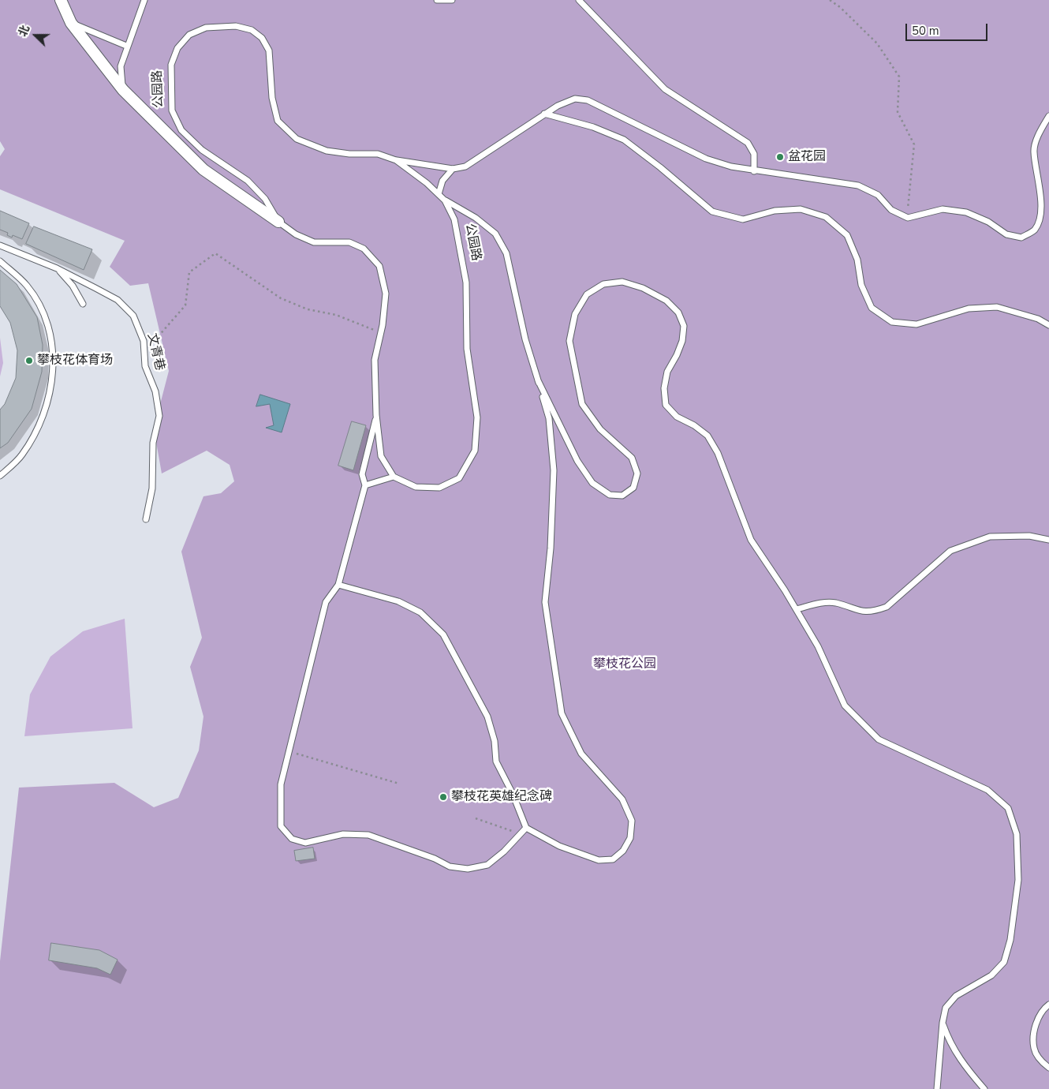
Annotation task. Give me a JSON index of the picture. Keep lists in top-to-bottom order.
{
  "streets": {
    "street": ["公园路"],
    "lane": ["文青巷"]
  },
  "parks": ["攀枝花公园"],
  "places": ["盆花园", "攀枝花体育场", "攀枝花英雄纪念碑"],
  "scale_bar": "50 m",
  "north": "left"
}
